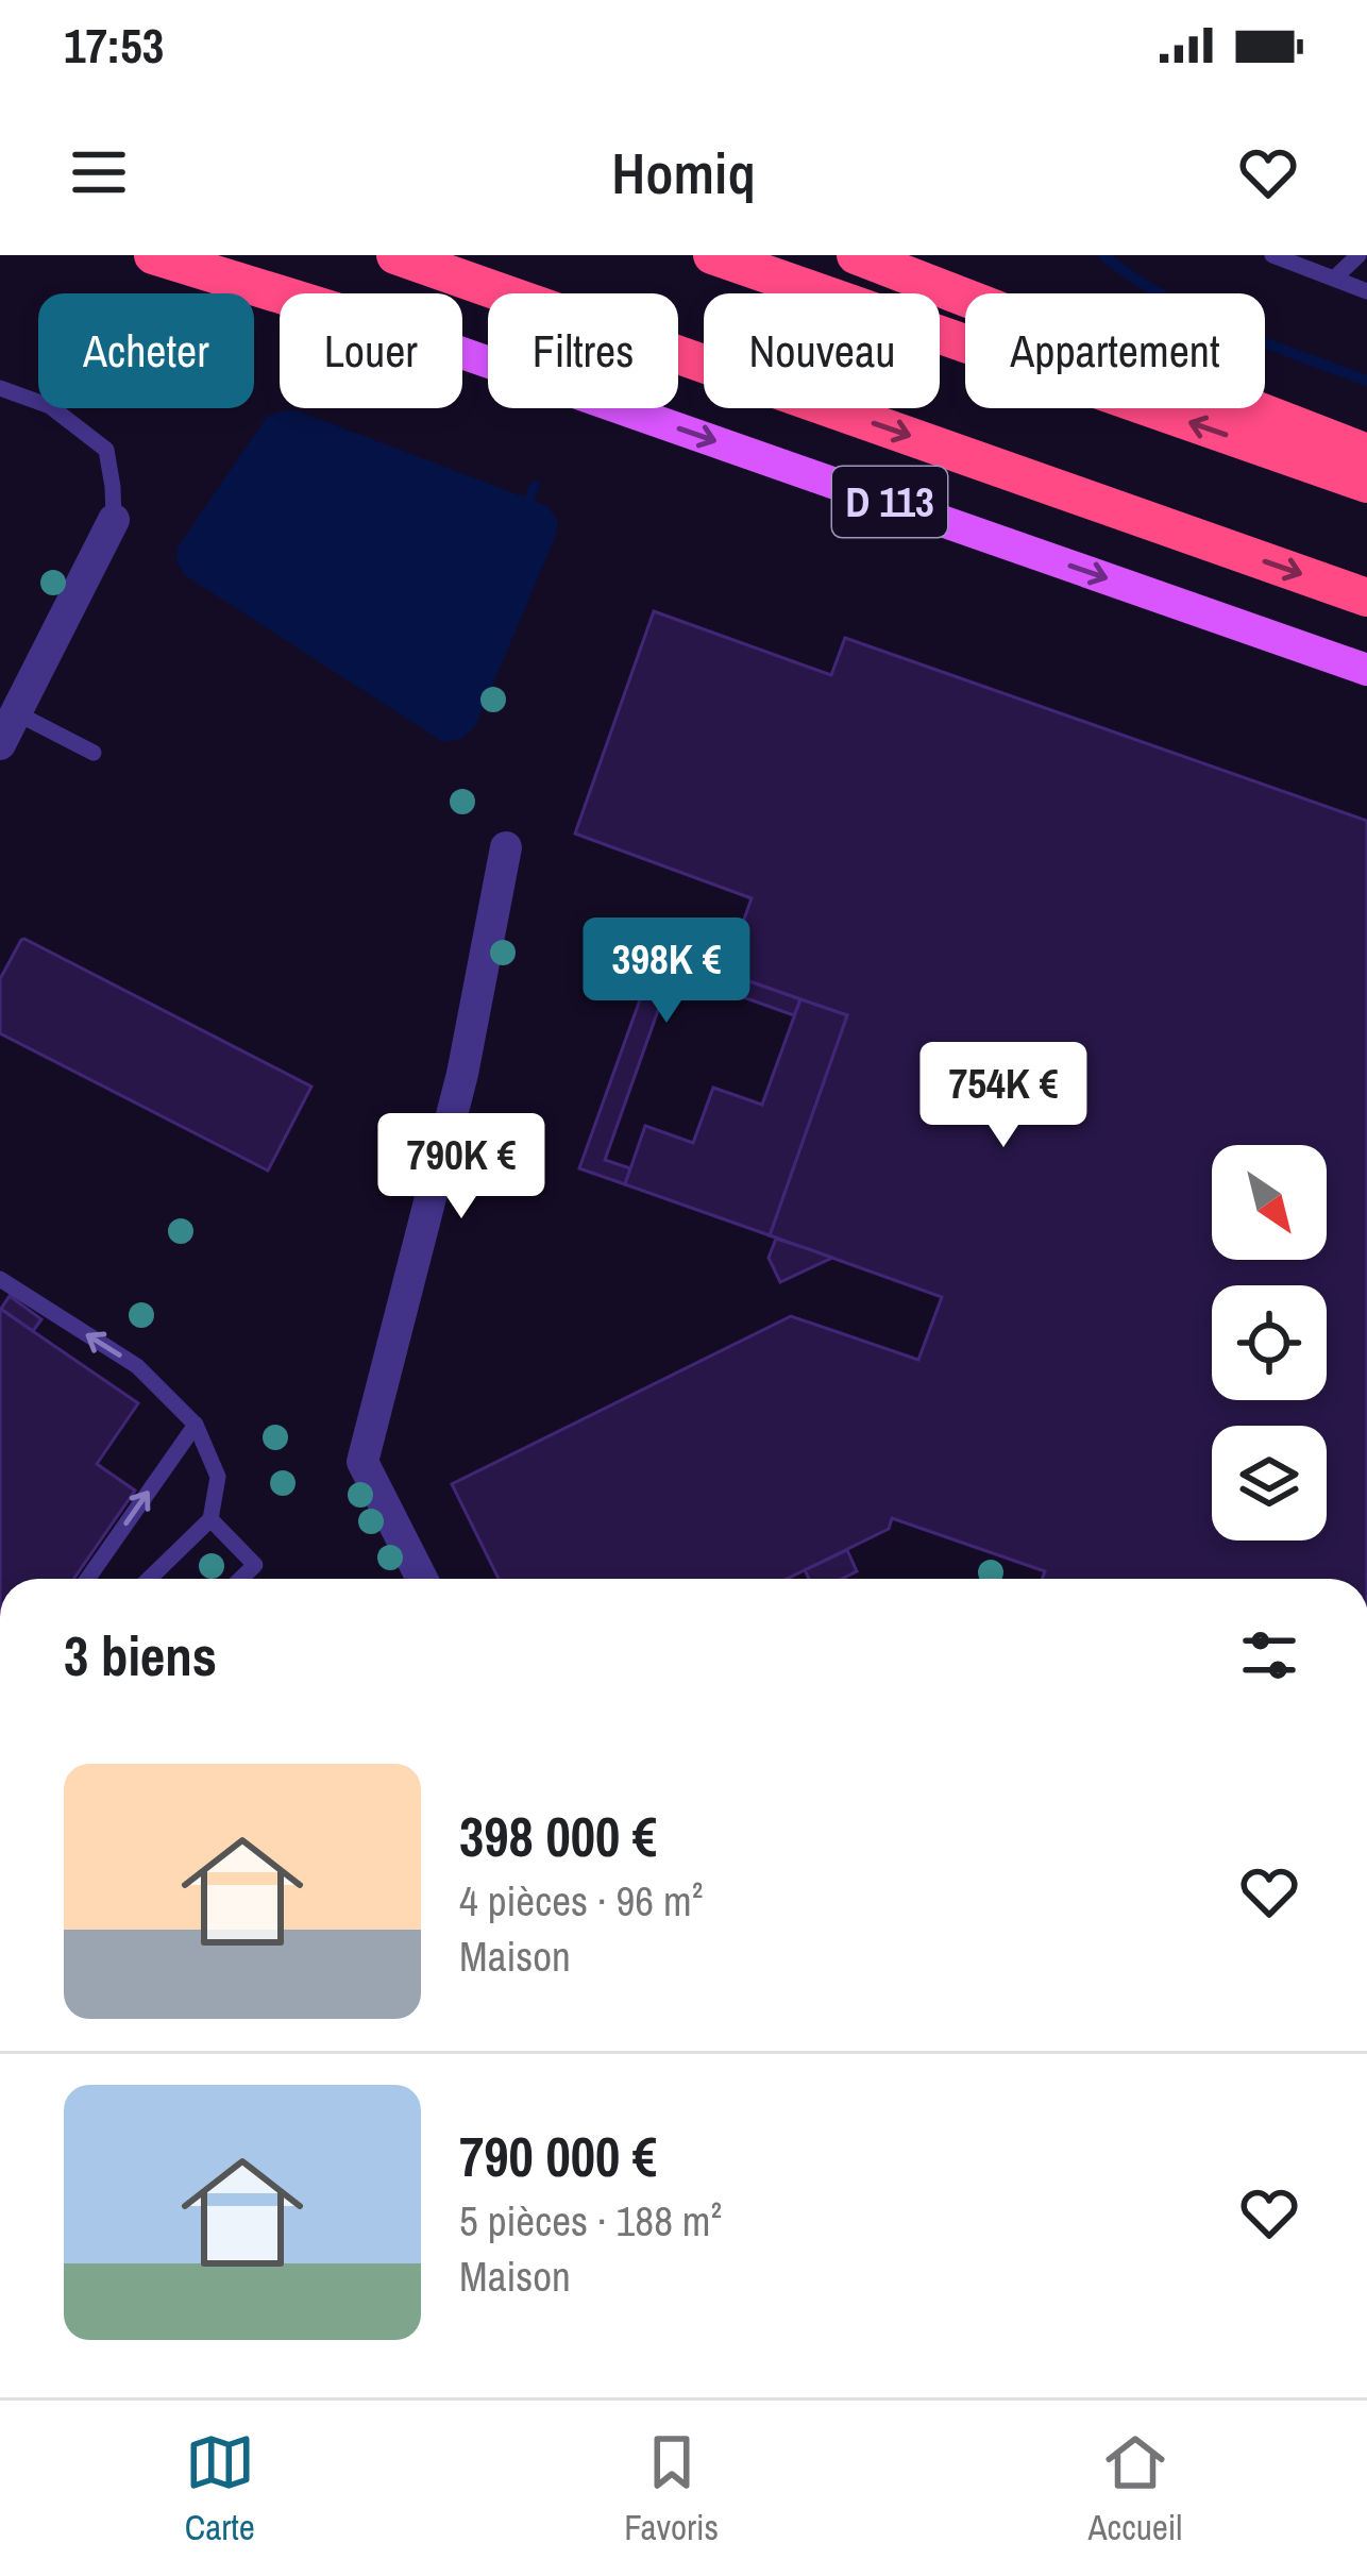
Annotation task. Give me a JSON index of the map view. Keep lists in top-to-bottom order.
{
  "streets": {
    "main road": ["D 113"]
  },
  "north": "bottom right",
  "page": {
    "status": "17:53",
    "header": "Homiq",
    "chip": [
      "Acheter",
      "Louer",
      "Filtres",
      "Nouveau",
      "Appartement"
    ],
    "price": ["398K €", "754K €", "790K €"],
    "heading": "3 biens",
    "list": [
      {
        "name": "398 000 €",
        "note": "4 pièces · 96 m² · Maison"
      },
      {
        "name": "790 000 €",
        "note": "5 pièces · 188 m² · Maison"
      }
    ],
    "tabs": ["Carte", "Favoris", "Accueil"]
  }
}
